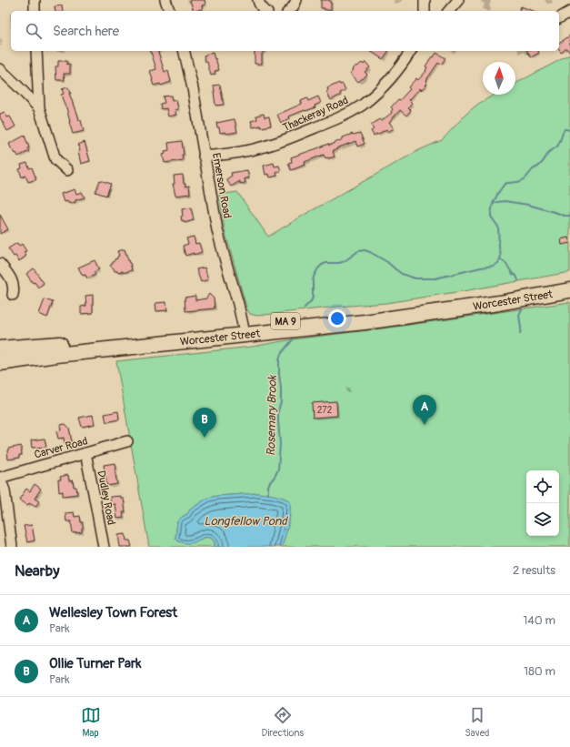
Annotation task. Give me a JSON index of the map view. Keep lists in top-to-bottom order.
{
  "streets": {
    "highway": ["Worcester Street", "MA 9"],
    "street": [
      "Thackeray Road",
      "Emerson Road",
      "Carver Road",
      "Dudley Road"
    ]
  },
  "crossings": [
    ["Thackeray Road", "Emerson Road"],
    ["Emerson Road", "Worcester Street"],
    ["Carver Road", "Dudley Road"]
  ],
  "water": ["Rosemary Brook", "Longfellow Pond"],
  "house_numbers": ["272"],
  "north": "top",
  "page": {
    "search": "Search here",
    "pins": ["A", "B"],
    "heading": ["Nearby", "2 results"],
    "list": [
      {
        "mark": "A",
        "name": "Wellesley Town Forest",
        "note": "Park",
        "value": "140 m"
      },
      {
        "mark": "B",
        "name": "Ollie Turner Park",
        "note": "Park",
        "value": "180 m"
      }
    ],
    "nav": ["Map", "Directions", "Saved"]
  }
}
